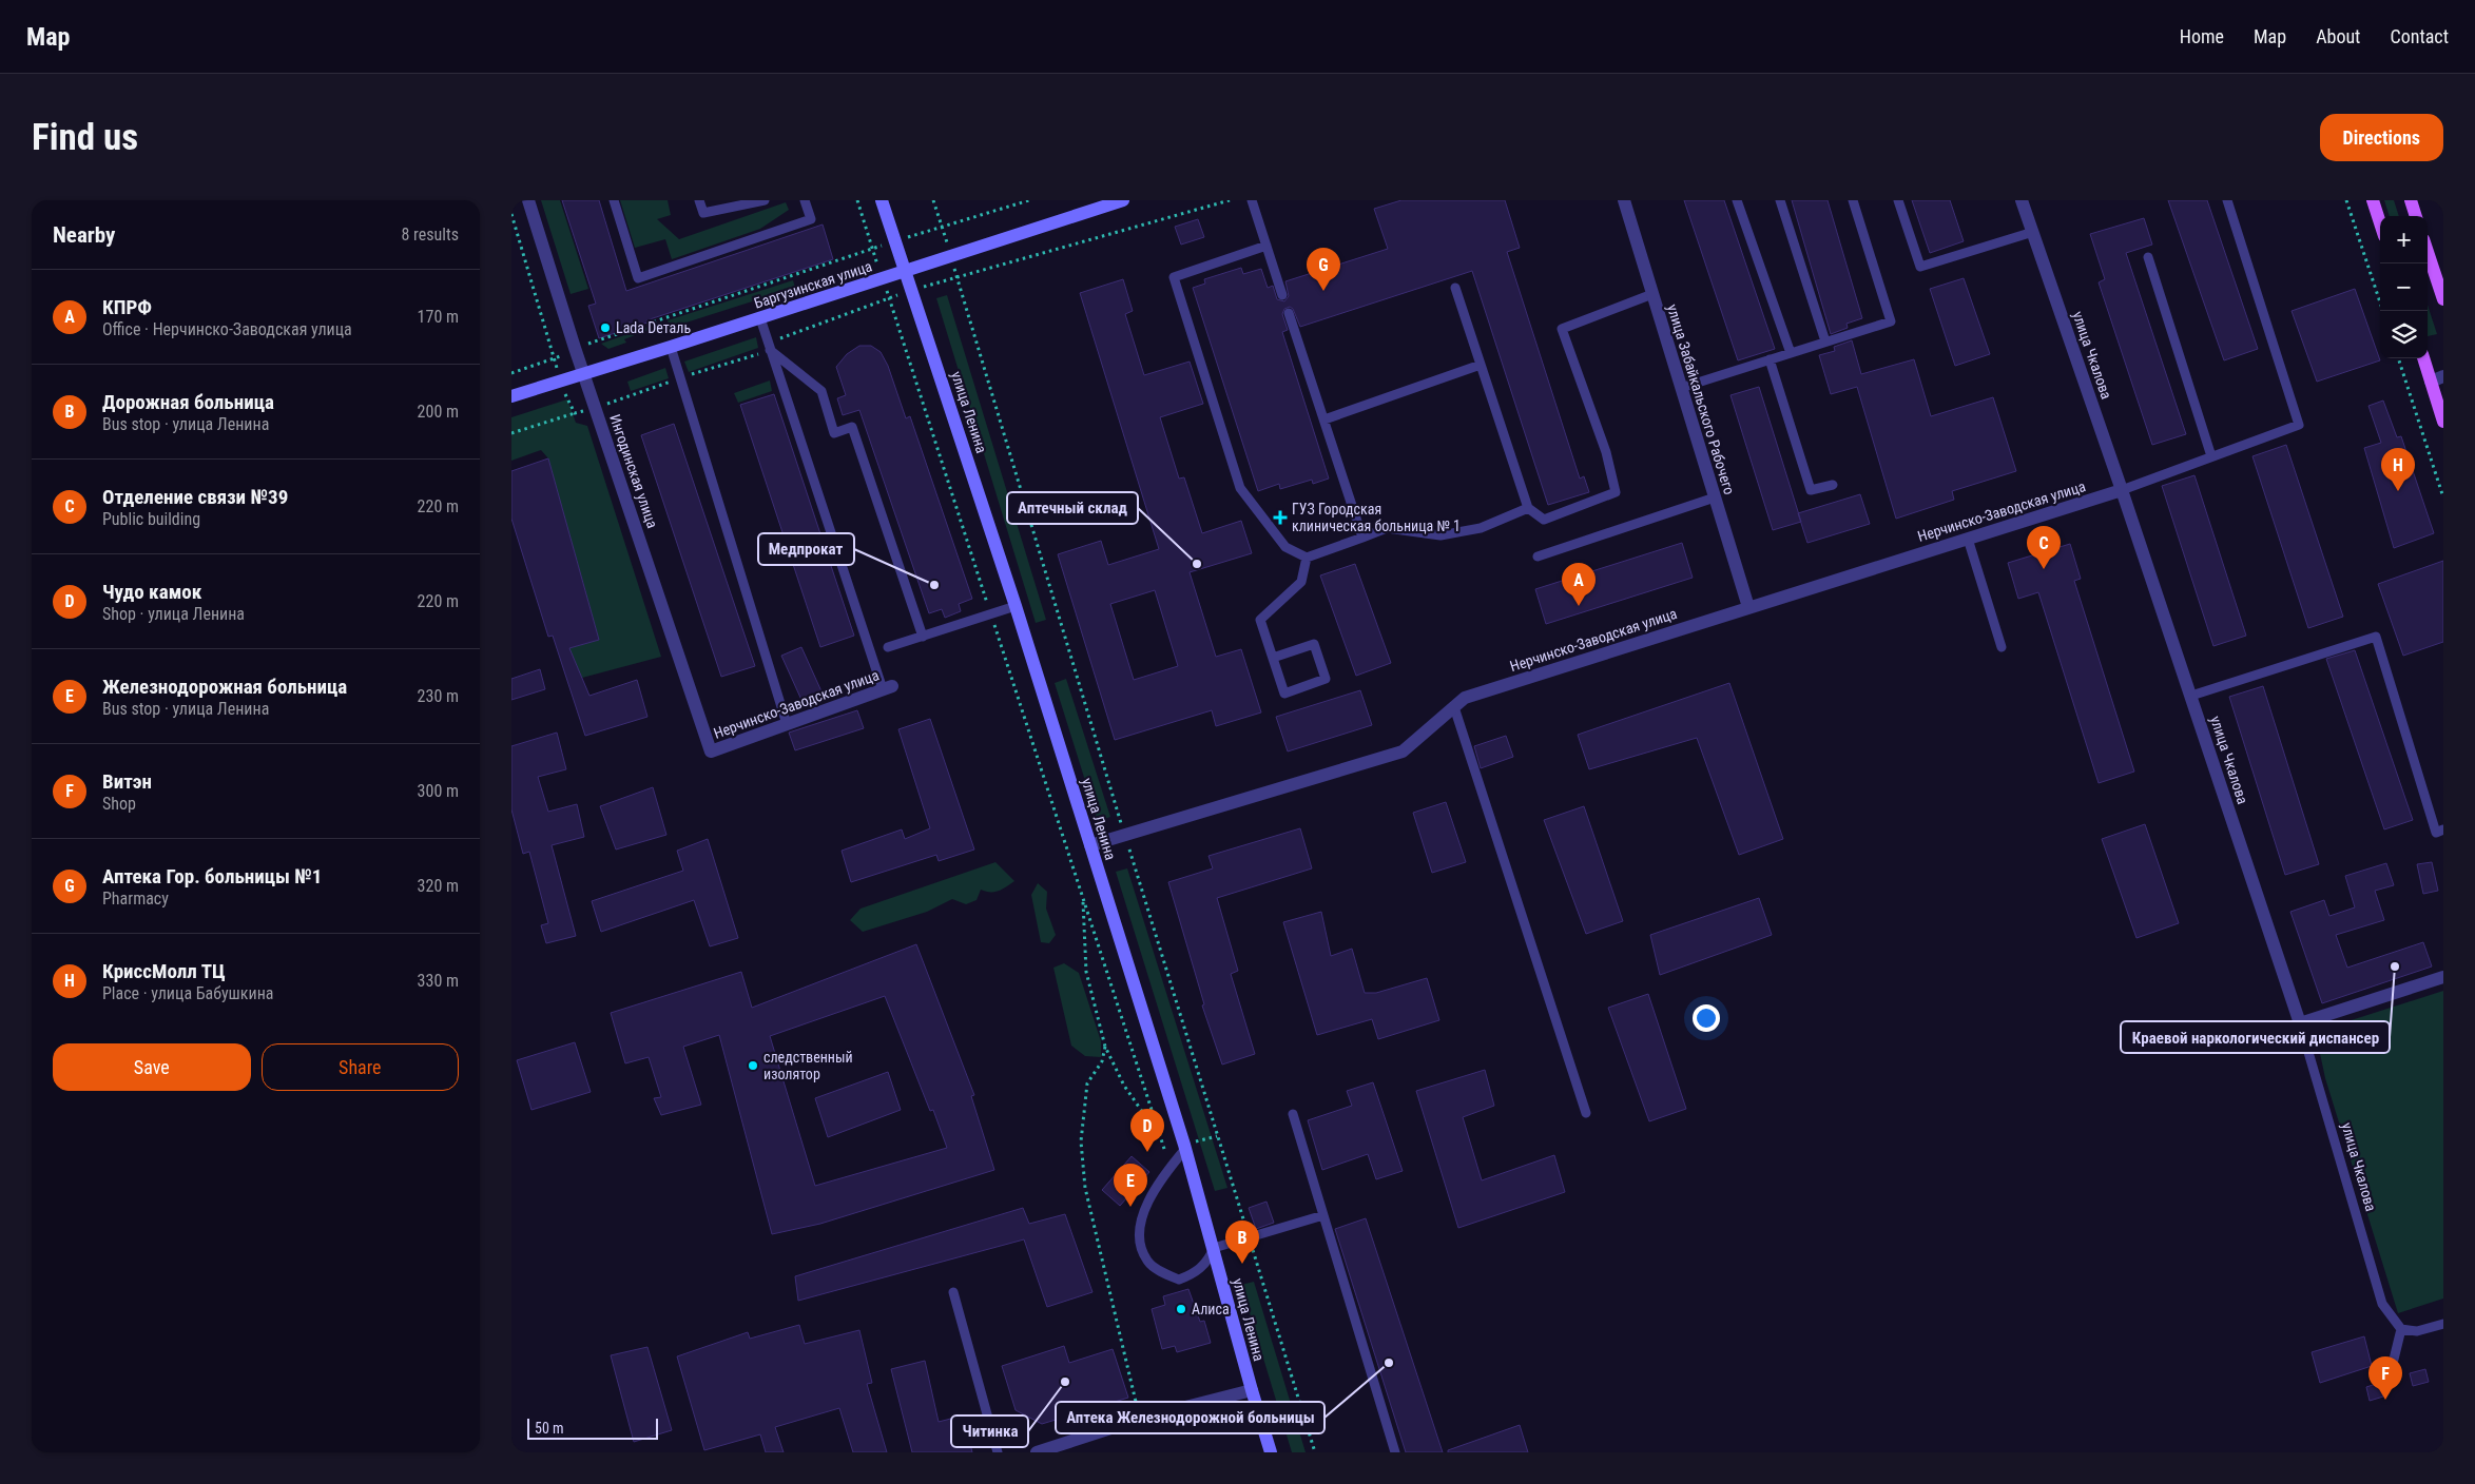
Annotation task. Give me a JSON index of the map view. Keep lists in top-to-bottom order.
{
  "streets": {
    "main road": ["Баргузинская улица", "улица Ленина"],
    "street": [
      "улица Чкалова",
      "улица Забайкальского Рабочего",
      "Ингодинская улица",
      "Нерчинско-Заводская улица"
    ]
  },
  "crossings": [
    ["Баргузинская улица", "улица Ленина"],
    ["Баргузинская улица", "Ингодинская улица"],
    ["улица Чкалова", "Нерчинско-Заводская улица"],
    ["улица Забайкальского Рабочего", "Нерчинско-Заводская улица"],
    ["улица Ленина", "Нерчинско-Заводская улица"],
    ["Ингодинская улица", "Нерчинско-Заводская улица"]
  ],
  "places": {
    "other": [
      "Lada Dеталь",
      "Аптечный склад",
      "Медпрокат",
      "Краевой наркологический диспансер",
      "следственный изолятор",
      "Алиса",
      "Аптека Железнодорожной больницы",
      "Читинка"
    ],
    "health": ["ГУЗ Городская клиническая больница № 1"]
  },
  "scale_bar": "50 m",
  "page": {
    "header": "Map",
    "nav": [
      "Home",
      "Map",
      "About",
      "Contact"
    ],
    "buttons": [
      "Directions",
      ["Save", "Share"]
    ],
    "title": "Find us",
    "heading": ["Nearby", "8 results"],
    "map_buttons": ["+", "−"],
    "pins": [
      "G",
      "H",
      "C",
      "A",
      "D",
      "E",
      "B",
      "F"
    ],
    "list": [
      {
        "mark": "A",
        "name": "КПРФ",
        "note": "Office · Нерчинско-Заводская улица",
        "value": "170 m"
      },
      {
        "mark": "B",
        "name": "Дорожная больница",
        "note": "Bus stop · улица Ленина",
        "value": "200 m"
      },
      {
        "mark": "C",
        "name": "Отделение связи №39",
        "note": "Public building",
        "value": "220 m"
      },
      {
        "mark": "D",
        "name": "Чудо камок",
        "note": "Shop · улица Ленина",
        "value": "220 m"
      },
      {
        "mark": "E",
        "name": "Железнодорожная больница",
        "note": "Bus stop · улица Ленина",
        "value": "230 m"
      },
      {
        "mark": "F",
        "name": "Витэн",
        "note": "Shop",
        "value": "300 m"
      },
      {
        "mark": "G",
        "name": "Аптека Гор. больницы №1",
        "note": "Pharmacy",
        "value": "320 m"
      },
      {
        "mark": "H",
        "name": "КриссМолл ТЦ",
        "note": "Place · улица Бабушкина",
        "value": "330 m"
      }
    ],
    "scale": "50 m"
  }
}
